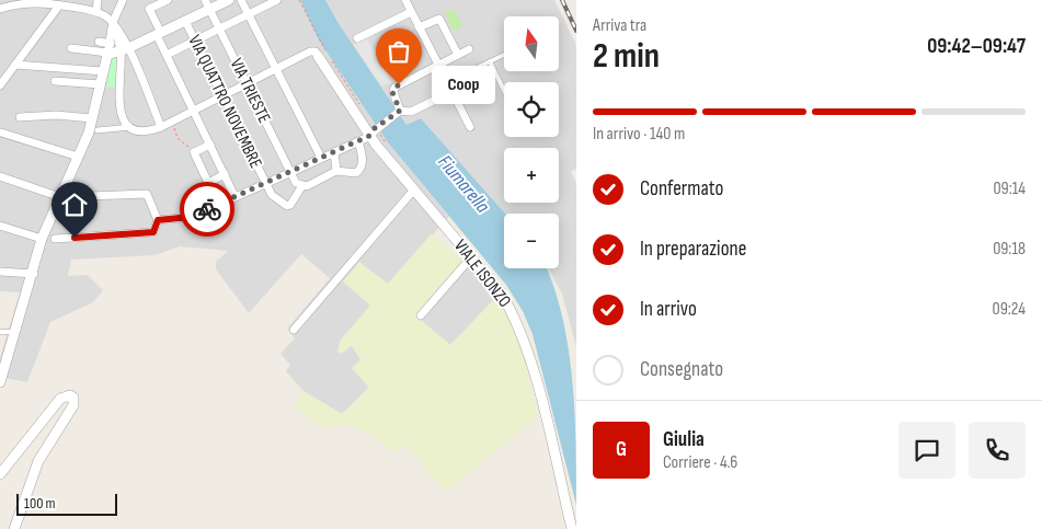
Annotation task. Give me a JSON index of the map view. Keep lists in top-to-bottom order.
{
  "streets": {
    "street": ["VIA TRIESTE", "VIA QUATTRO NOVEMBRE", "VIALE ISONZO"]
  },
  "crossings": [
    ["VIA TRIESTE", "VIA QUATTRO NOVEMBRE"]
  ],
  "water": ["Fiumarella"],
  "places": ["Coop"],
  "scale_bar": "100 m",
  "north": "top",
  "page": {
    "heading": ["2 min", "Arriva tra", "09:42–09:47"],
    "panel": ["Giulia", "Corriere · 4.6"],
    "map_buttons": ["+", "−"],
    "bubble": "Coop",
    "bar": "In arrivo · 140 m",
    "list": [
      ["Confermato", "09:14"],
      ["In preparazione", "09:18"],
      ["In arrivo", "09:24"],
      "Consegnato"
    ],
    "round": "G",
    "scale": "100 m"
  }
}
